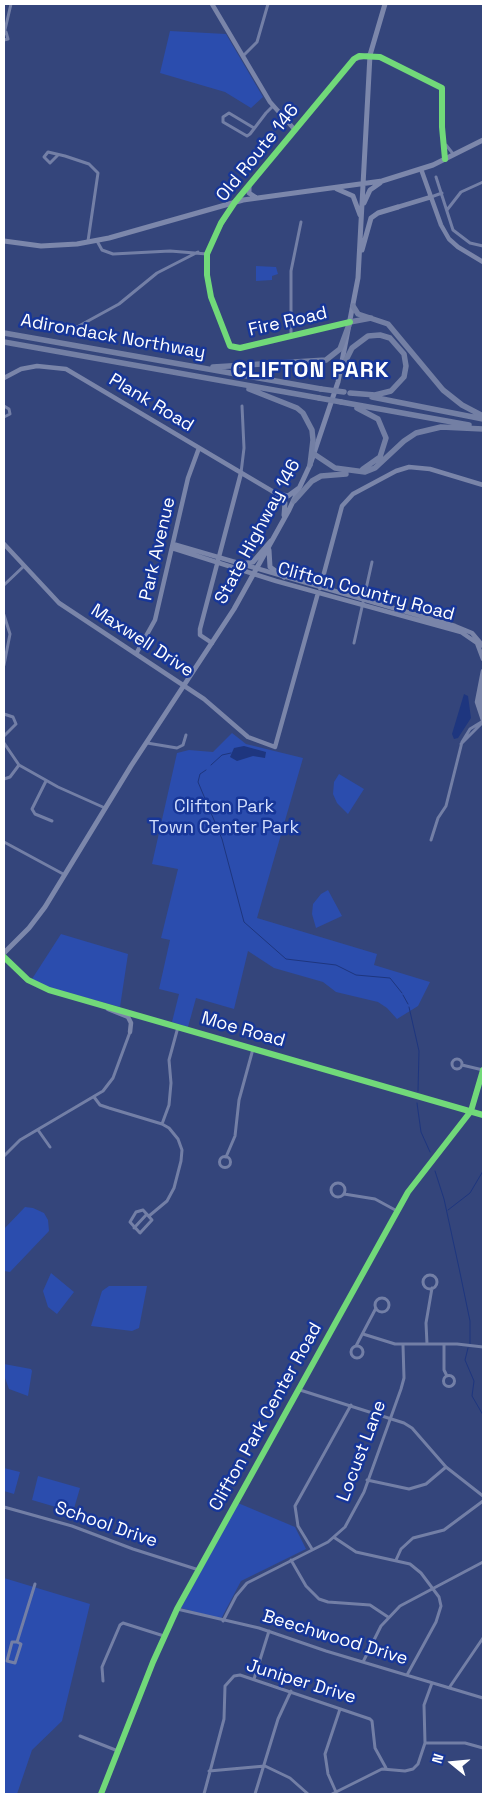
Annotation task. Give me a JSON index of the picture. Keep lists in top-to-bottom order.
{
  "streets": {
    "highway": ["Adirondack Northway"],
    "main road": ["State Highway 146"],
    "street": [
      "Old Route 146",
      "Fire Road",
      "Plank Road",
      "Park Avenue",
      "Clifton Country Road",
      "Maxwell Drive",
      "Moe Road",
      "Clifton Park Center Road",
      "Locust Lane",
      "School Drive",
      "Beechwood Drive",
      "Juniper Drive"
    ]
  },
  "crossings": [
    ["Old Route 146", "Fire Road"],
    ["Old Route 146", "State Highway 146"],
    ["Fire Road", "State Highway 146"],
    ["Plank Road", "Park Avenue"],
    ["State Highway 146", "Clifton Country Road"],
    ["State Highway 146", "Maxwell Drive"],
    ["Park Avenue", "Clifton Country Road"],
    ["Park Avenue", "Maxwell Drive"],
    ["Clifton Country Road", "Maxwell Drive"],
    ["Moe Road", "Clifton Park Center Road"],
    ["Clifton Park Center Road", "School Drive"],
    ["Clifton Park Center Road", "Beechwood Drive"],
    ["Locust Lane", "Beechwood Drive"]
  ],
  "districts": ["CLIFTON PARK"],
  "parks": ["Clifton Park Town Center Park"],
  "north": "left"
}
